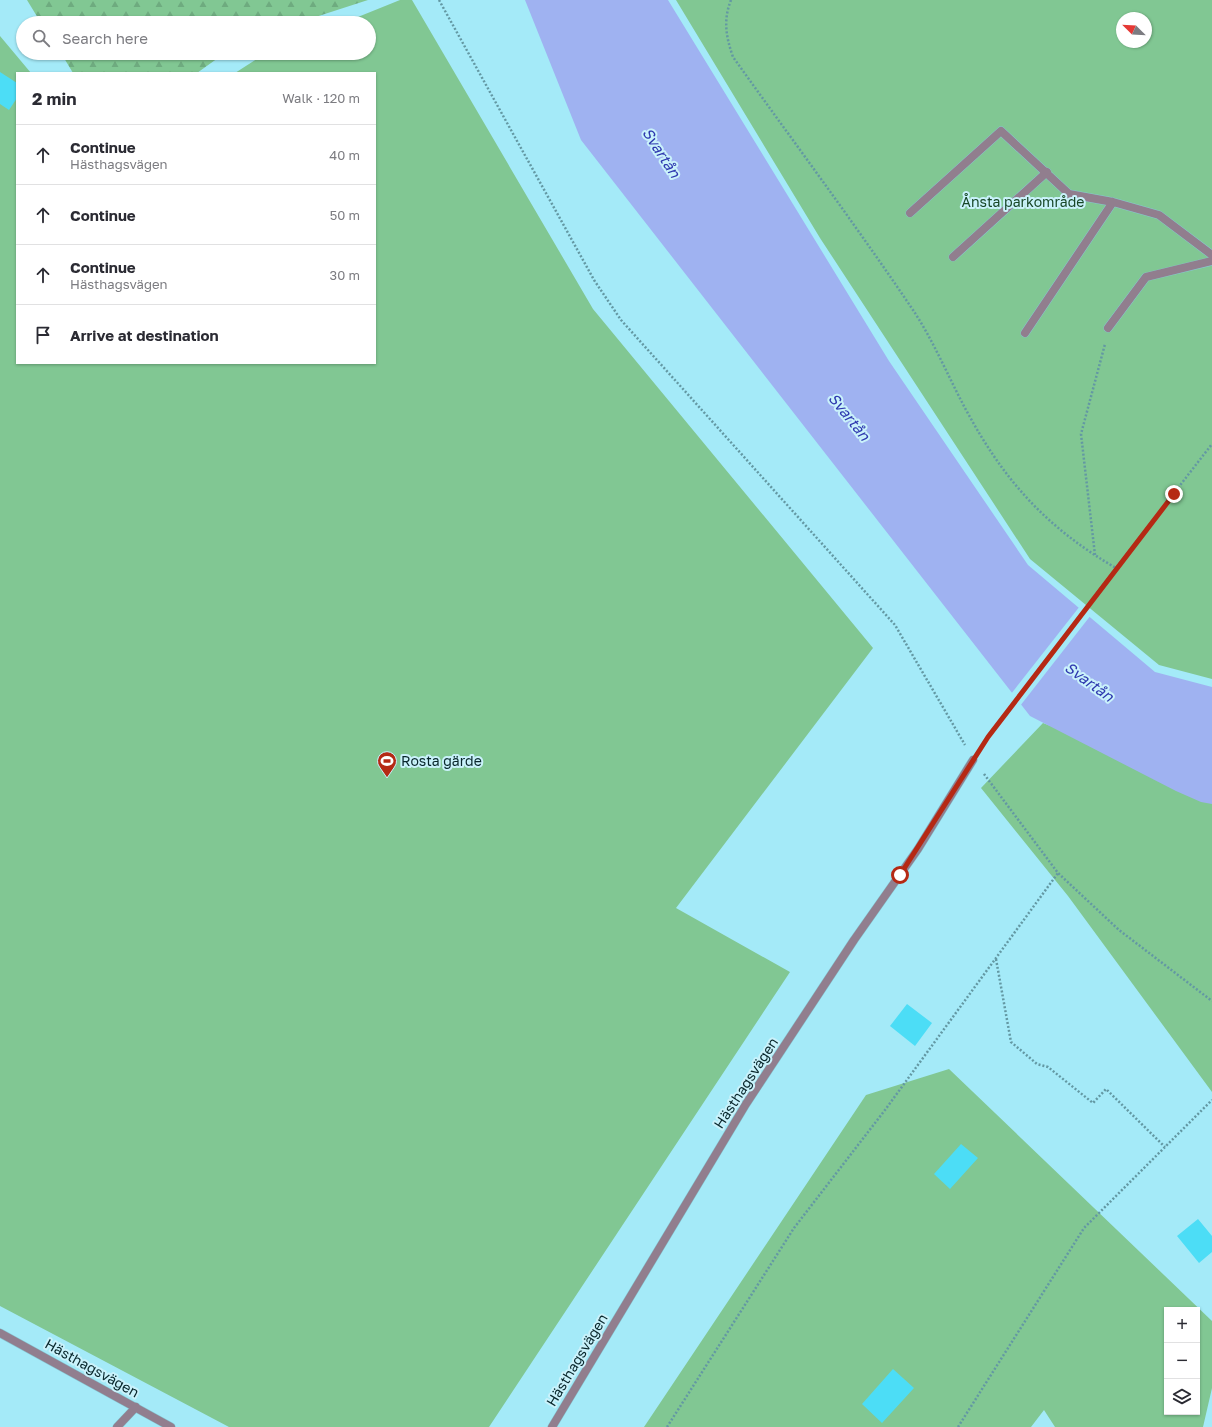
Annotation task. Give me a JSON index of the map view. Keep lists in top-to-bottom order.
{
  "streets": {
    "lane": ["Hästhagsvägen"]
  },
  "water": ["Svartån"],
  "parks": ["Ånsta parkområde"],
  "places": {
    "sports": ["Rosta gärde"]
  },
  "north": "top left",
  "page": {
    "search": "Search here",
    "heading": ["2 min", "Walk · 120 m"],
    "list": [
      ["Continue", "Hästhagsvägen", "40 m"],
      ["Continue", "50 m"],
      ["Continue", "Hästhagsvägen", "30 m"],
      "Arrive at destination"
    ],
    "map_buttons": ["+", "−"]
  }
}
